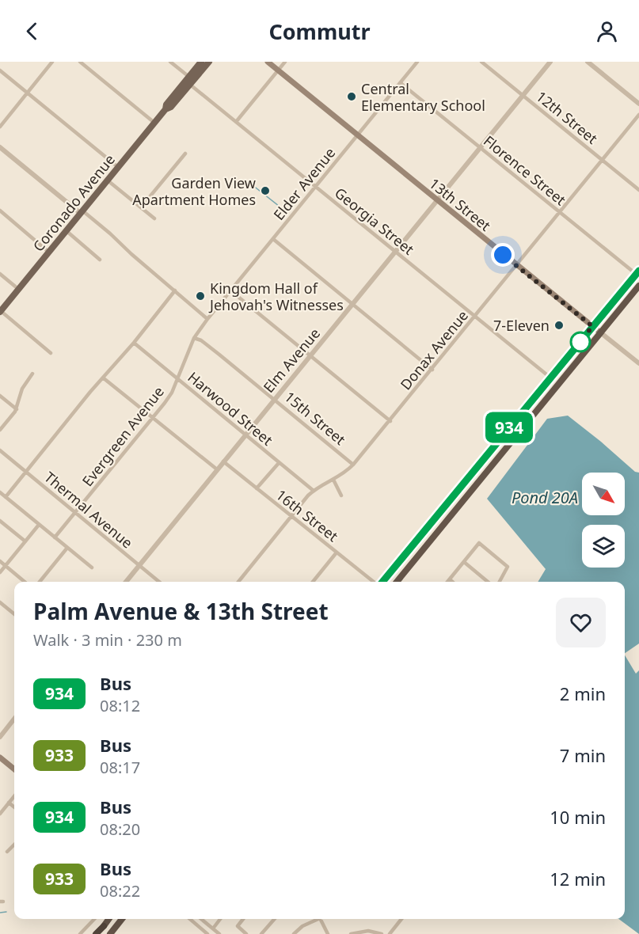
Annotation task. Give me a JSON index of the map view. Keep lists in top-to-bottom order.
{
  "streets": {
    "main road": ["Coronado Avenue", "13th Street"],
    "street": [
      "12th Street",
      "Florence Street",
      "Elder Avenue",
      "Georgia Street",
      "Donax Avenue",
      "Elm Avenue",
      "Harwood Street",
      "15th Street",
      "Evergreen Avenue",
      "Thermal Avenue",
      "16th Street"
    ]
  },
  "crossings": [
    ["12th Street", "Donax Avenue"],
    ["12th Street", "Elm Avenue"],
    ["Florence Street", "Elder Avenue"],
    ["Florence Street", "Donax Avenue"],
    ["Florence Street", "Elm Avenue"],
    ["Elder Avenue", "13th Street"],
    ["Elder Avenue", "Georgia Street"],
    ["Elder Avenue", "Evergreen Avenue"],
    ["Coronado Avenue", "Georgia Street"],
    ["13th Street", "Donax Avenue"],
    ["13th Street", "Elm Avenue"],
    ["Georgia Street", "Donax Avenue"],
    ["Georgia Street", "Elm Avenue"],
    ["Donax Avenue", "Harwood Street"],
    ["Donax Avenue", "15th Street"],
    ["Donax Avenue", "16th Street"],
    ["Elm Avenue", "Harwood Street"],
    ["Elm Avenue", "15th Street"],
    ["Elm Avenue", "Thermal Avenue"],
    ["Elm Avenue", "16th Street"],
    ["Harwood Street", "Evergreen Avenue"],
    ["15th Street", "Evergreen Avenue"],
    ["Evergreen Avenue", "Thermal Avenue"]
  ],
  "water": ["Pond 20A"],
  "places": [
    "Central Elementary School",
    "Garden View Apartment Homes",
    "Kingdom Hall of Jehovah's Witnesses",
    "7-Eleven"
  ],
  "lines": ["bus line 934"],
  "north": "bottom right",
  "page": {
    "header": "Commutr",
    "on_map": "934",
    "heading": ["Palm Avenue & 13th Street", "Walk · 3 min · 230 m"],
    "list": [
      {
        "mark": "934",
        "name": "Bus",
        "note": "08:12",
        "value": "2 min"
      },
      {
        "mark": "933",
        "name": "Bus",
        "note": "08:17",
        "value": "7 min"
      },
      {
        "mark": "934",
        "name": "Bus",
        "note": "08:20",
        "value": "10 min"
      },
      {
        "mark": "933",
        "name": "Bus",
        "note": "08:22",
        "value": "12 min"
      }
    ]
  }
}
